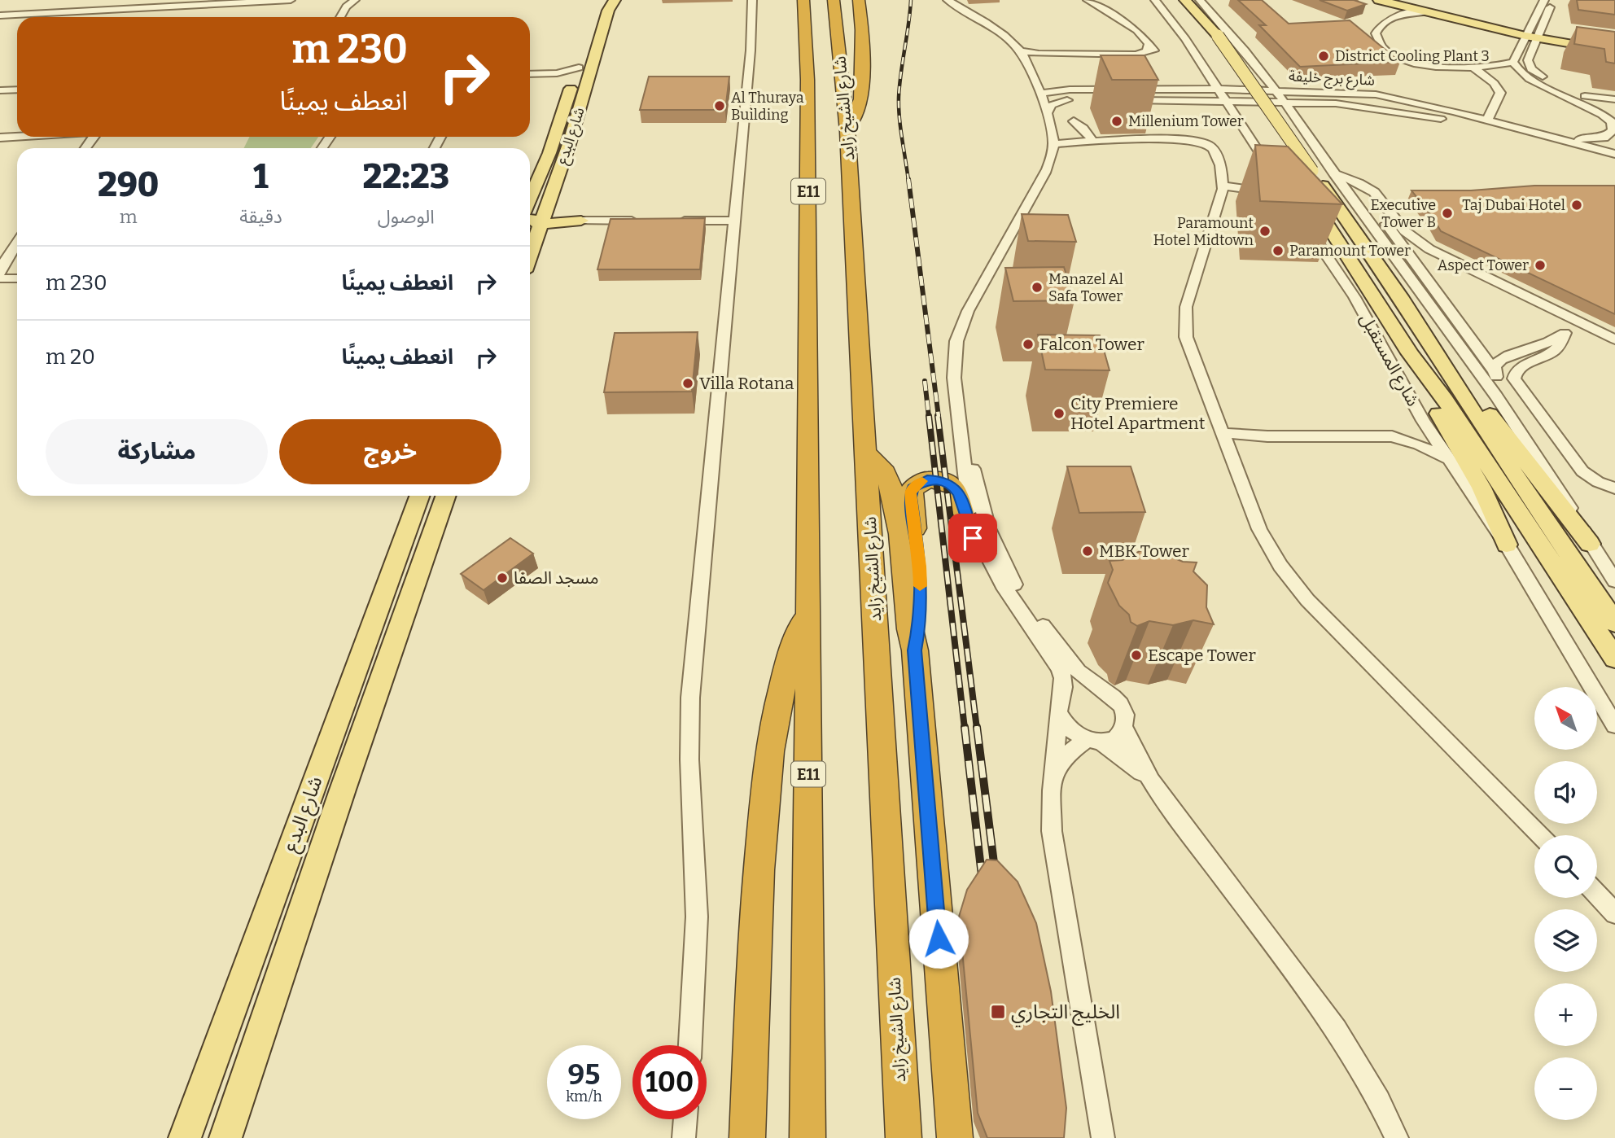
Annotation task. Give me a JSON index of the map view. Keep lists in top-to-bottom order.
{
  "streets": {
    "highway": ["شارع الشيخ زايد", "E11"],
    "main road": ["شارع البدع", "شارع المستقبل"],
    "street": ["شارع برج خليفة"]
  },
  "places": {
    "other": [
      "District Cooling Plant 3",
      "Al Thuraya Building",
      "Millenium Tower",
      "Taj Dubai Hotel",
      "Executive Tower B",
      "Paramount Hotel Midtown",
      "Paramount Tower",
      "Aspect Tower",
      "Manazel Al Safa Tower",
      "Falcon Tower",
      "Villa Rotana",
      "City Premiere Hotel Apartment",
      "MBK Tower",
      "مسجد الصفا",
      "Escape Tower"
    ],
    "transit": ["الخليج التجاري"]
  },
  "north": "top left",
  "page": {
    "turn": ["230 m", "انعطف يمينًا"],
    "eta": [
      "22:23",
      "الوصول",
      "1",
      "دقيقة",
      "290",
      "m"
    ],
    "list": [
      {
        "name": "انعطف يمينًا",
        "value": "230 m"
      },
      {
        "name": "انعطف يمينًا",
        "value": "20 m"
      }
    ],
    "buttons": ["خروج", "مشاركة"],
    "map_buttons": ["+", "−"],
    "speed": "95 km/h",
    "limit": "100"
  }
}
